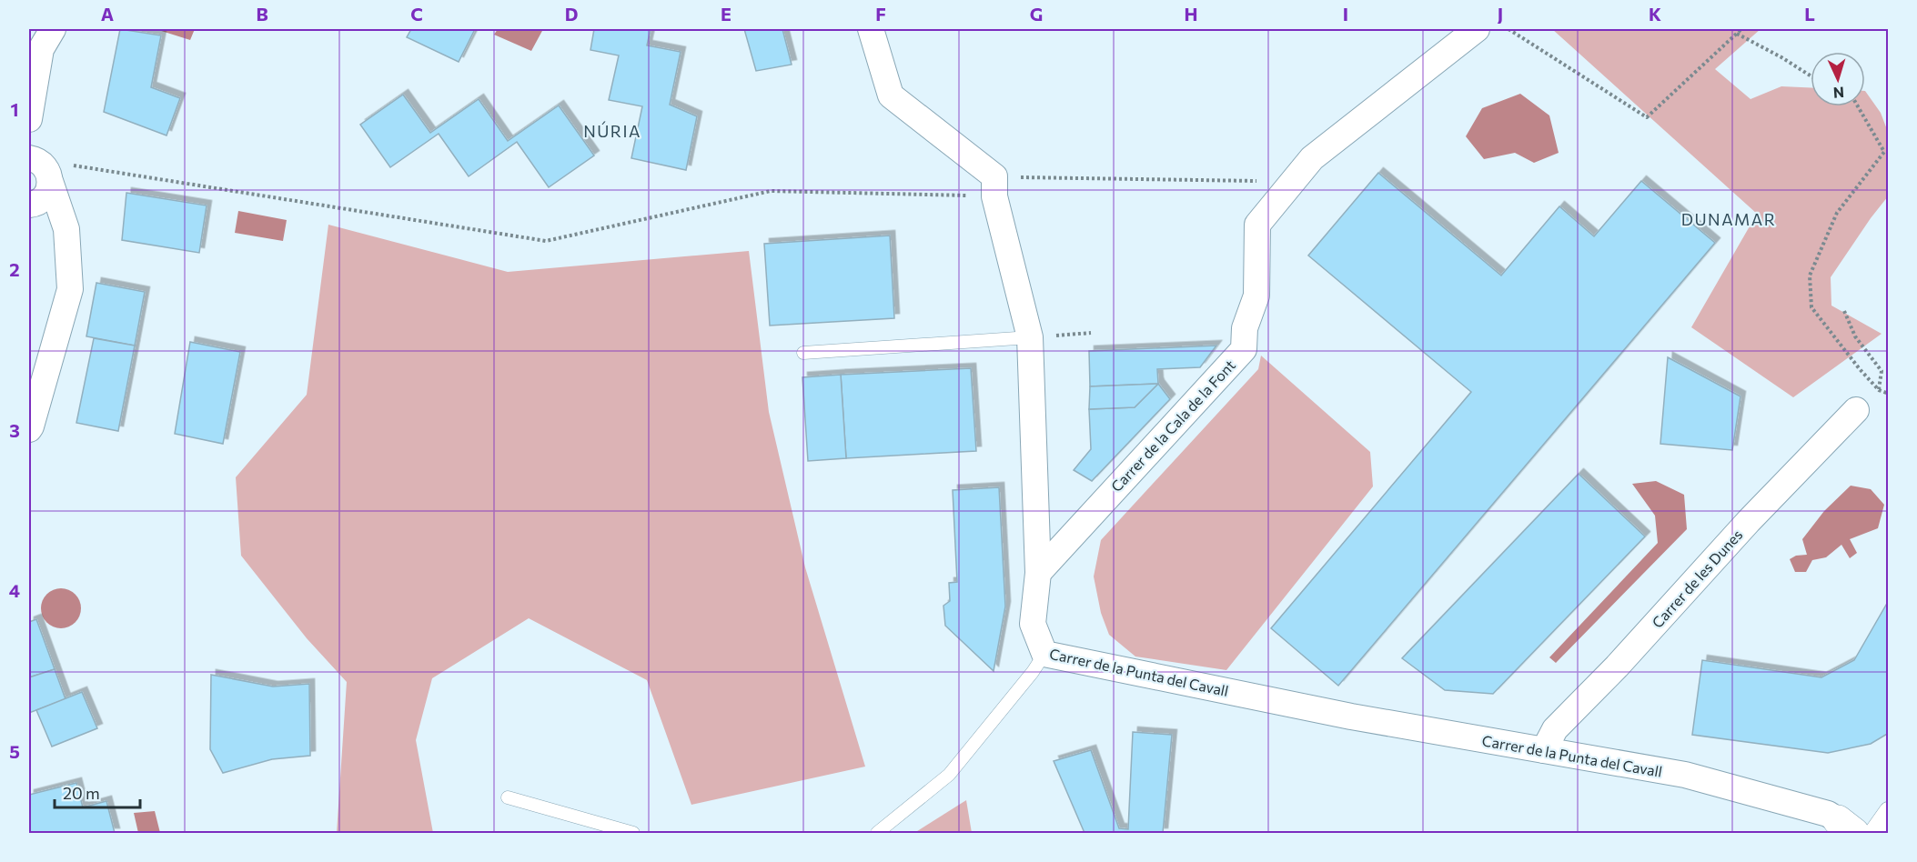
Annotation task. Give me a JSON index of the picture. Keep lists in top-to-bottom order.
{
  "streets": {
    "street": ["Carrer de la Cala de la Font", "Carrer de les Dunes", "Carrer de la Punta del Cavall"]
  },
  "crossings": [
    ["Carrer de la Cala de la Font", "Carrer de la Punta del Cavall"],
    ["Carrer de les Dunes", "Carrer de la Punta del Cavall"]
  ],
  "districts": ["NÚRIA", "DUNAMAR"],
  "scale_bar": "20 m",
  "north": "bottom",
  "grid": {
    "columns": [
      "A",
      "B",
      "C",
      "D",
      "E",
      "F",
      "G",
      "H",
      "I",
      "J",
      "K",
      "L"
    ],
    "rows": [
      "1",
      "2",
      "3",
      "4",
      "5"
    ]
  }
}
